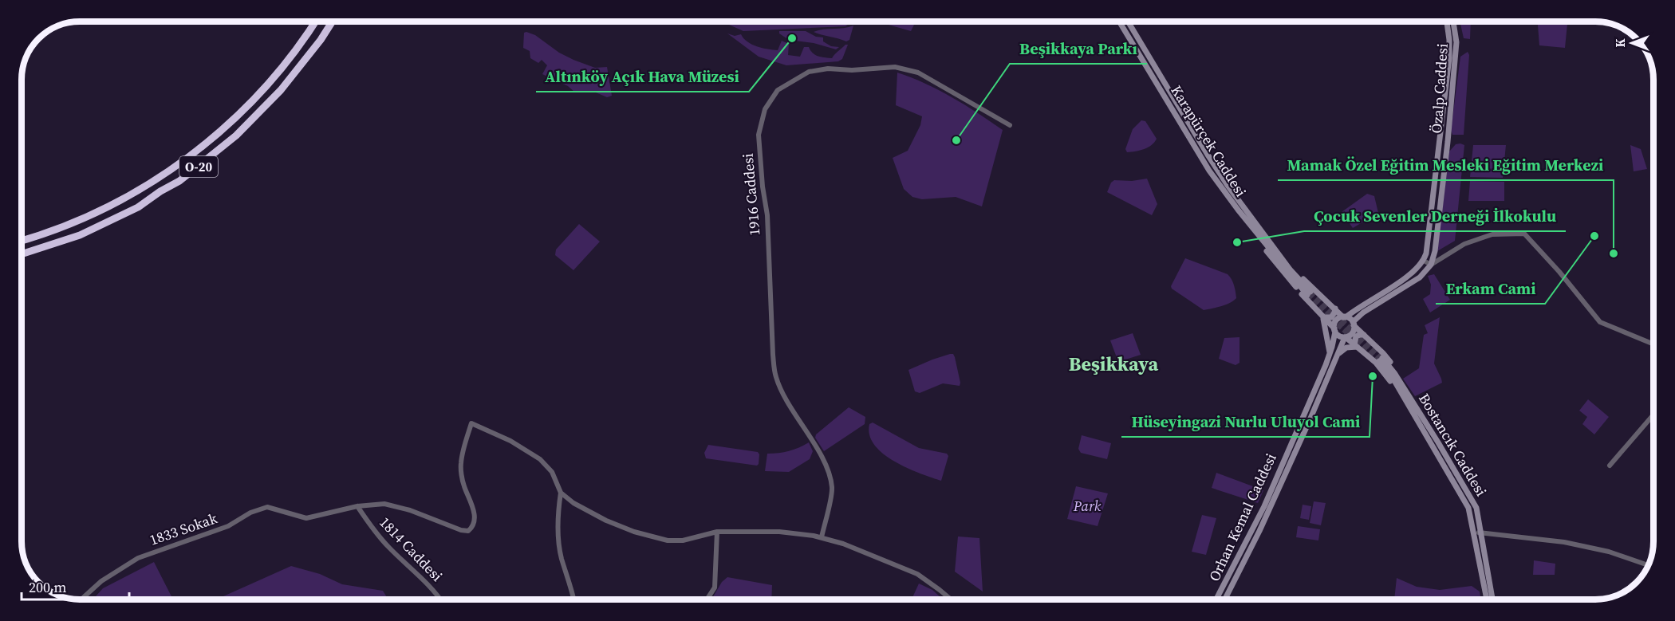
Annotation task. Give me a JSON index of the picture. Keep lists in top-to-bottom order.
{
  "streets": {
    "highway": ["O-20"],
    "main road": [
      "Özalp Caddesi",
      "Karapürçek Caddesi",
      "Bostancık Caddesi",
      "Orhan Kemal Caddesi"
    ],
    "street": ["1916 Caddesi", "1833 Sokak", "1814 Caddesi"]
  },
  "crossings": [
    ["1833 Sokak", "1814 Caddesi"]
  ],
  "districts": ["Beşikkaya"],
  "parks": ["Park"],
  "places": [
    "Altınköy Açık Hava Müzesi",
    "Beşikkaya Parkı",
    "Erkam Cami",
    "Çocuk Sevenler Derneği İlkokulu",
    "Mamak Özel Eğitim Mesleki Eğitim Merkezi",
    "Hüseyingazi Nurlu Uluyol Cami"
  ],
  "scale_bar": "200 m",
  "north": "left"
}
